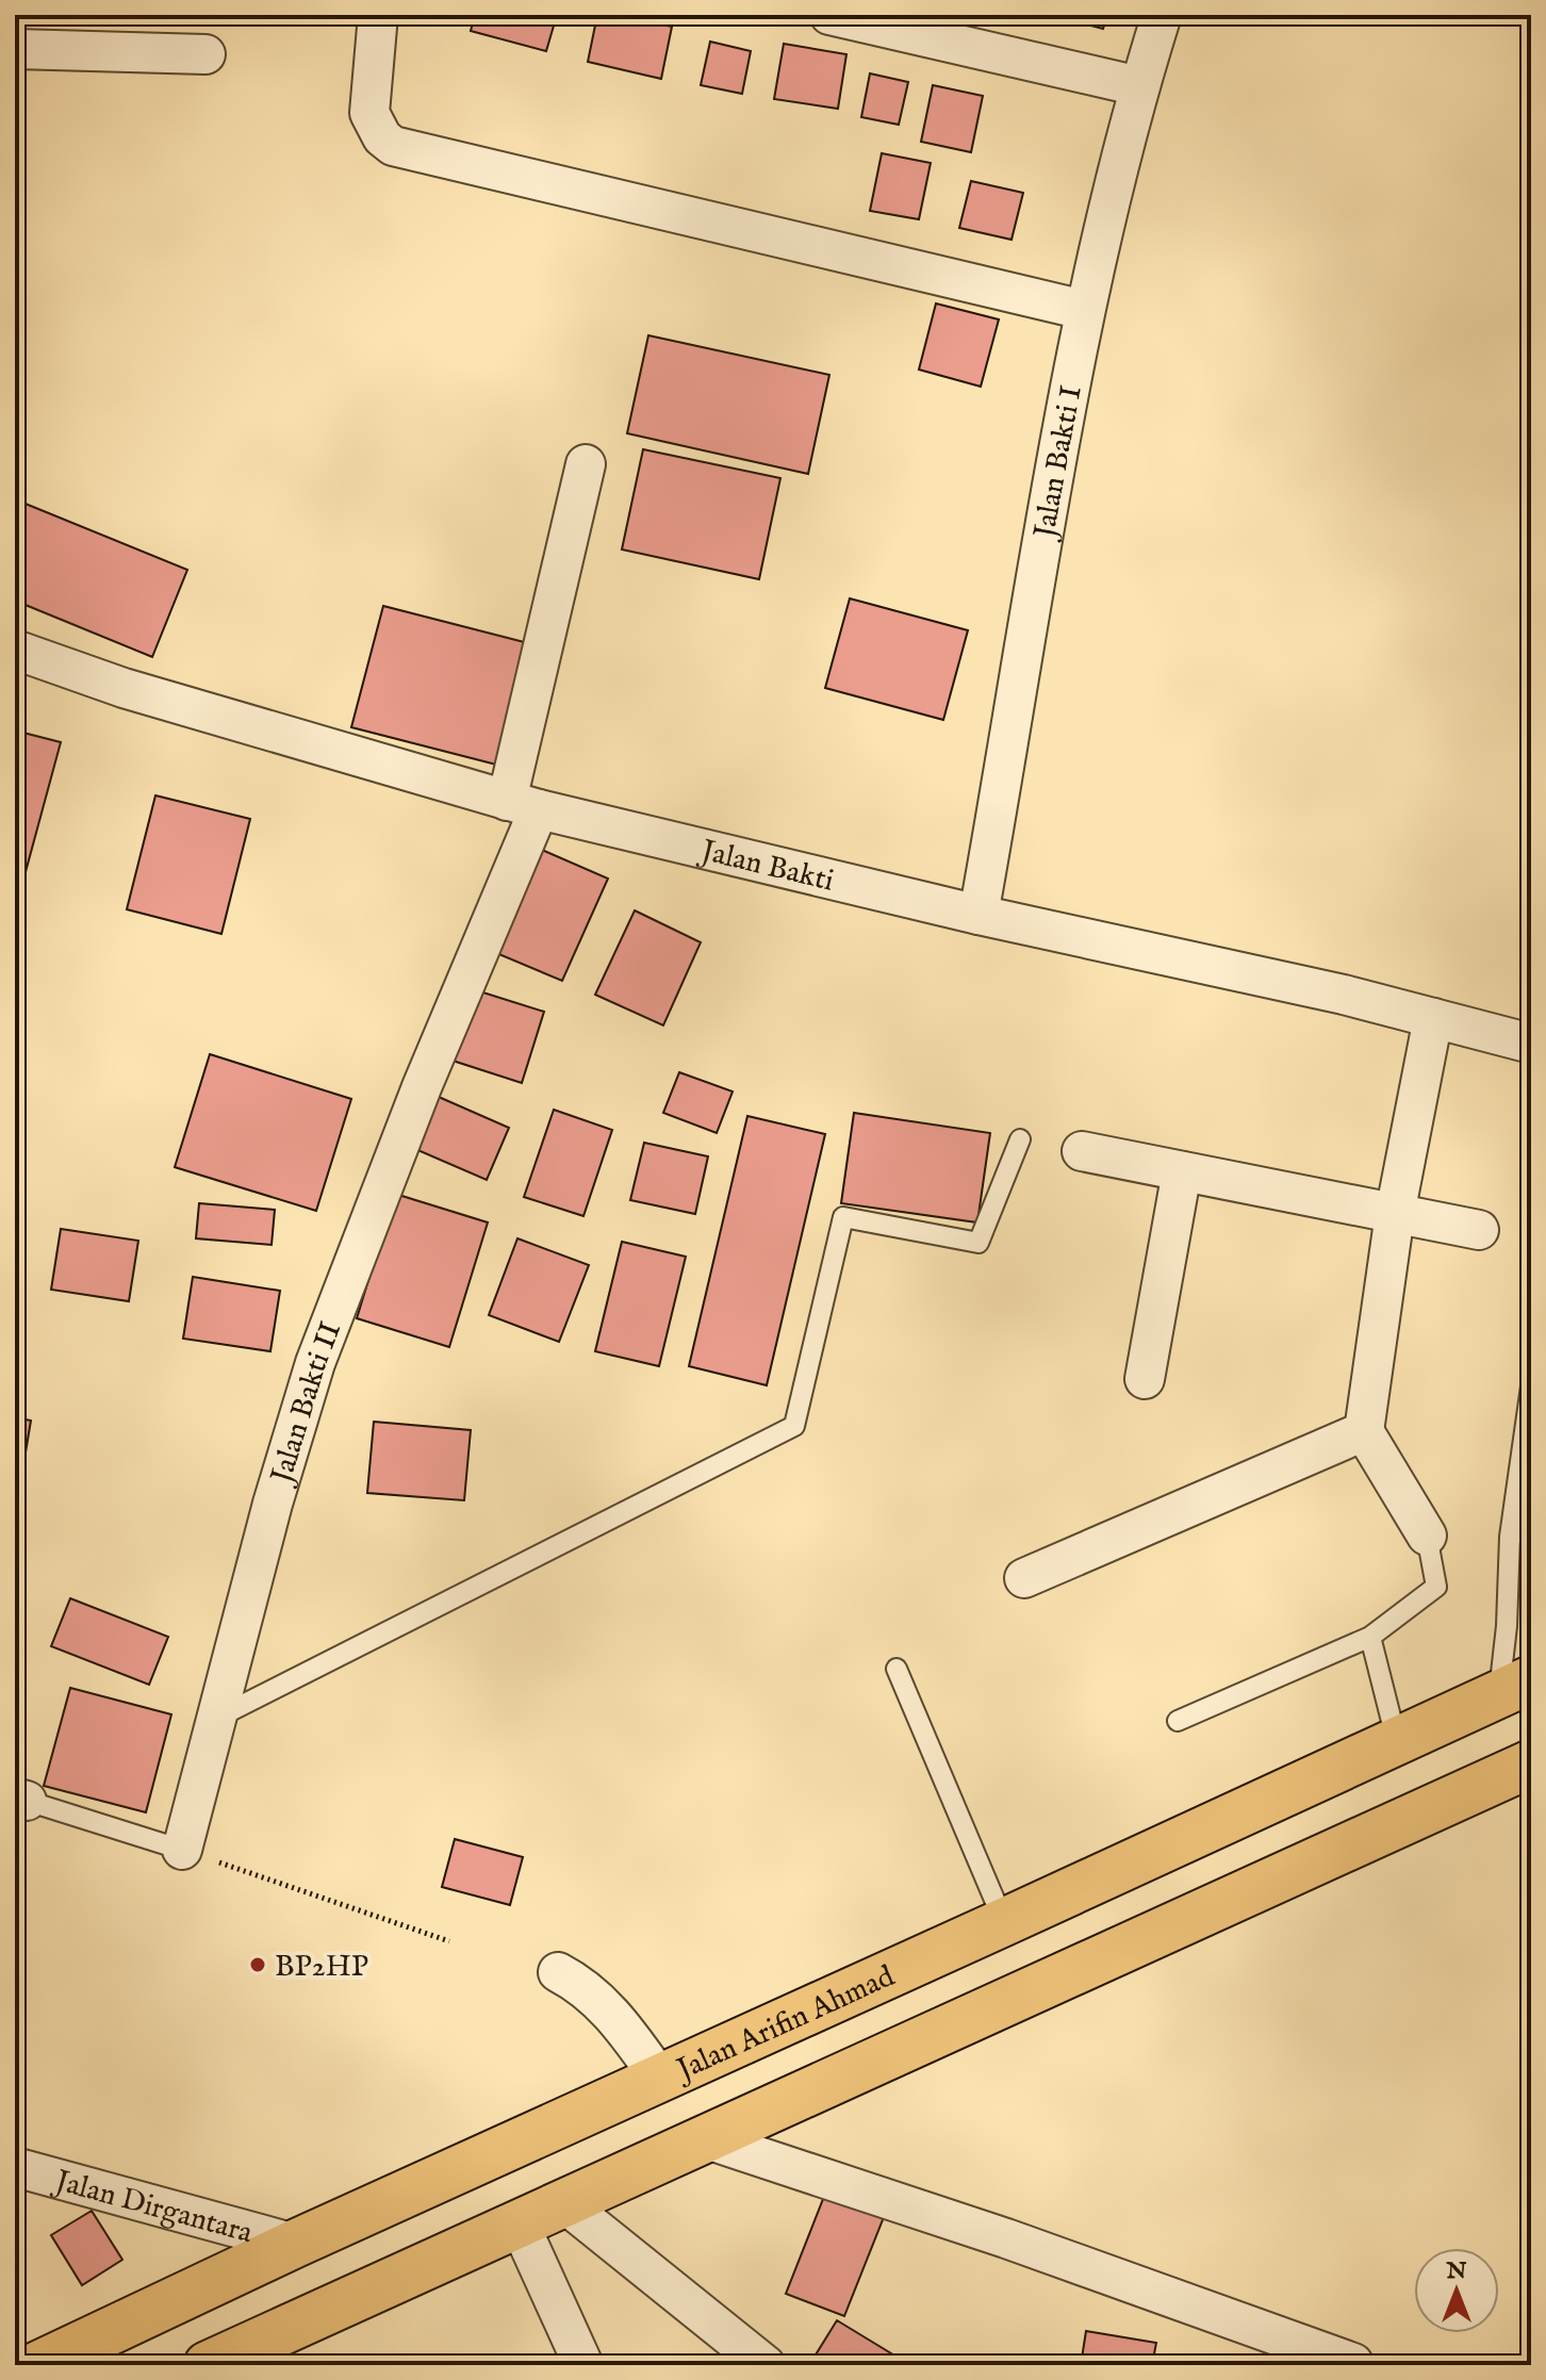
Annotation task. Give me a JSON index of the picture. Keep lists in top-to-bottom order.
{
  "streets": {
    "main road": ["Jalan Arifin Ahmad"],
    "street": [
      "Jalan Bakti I",
      "Jalan Bakti",
      "Jalan Bakti II",
      "Jalan Dirgantara"
    ]
  },
  "crossings": [
    ["Jalan Bakti I", "Jalan Bakti"],
    ["Jalan Bakti", "Jalan Bakti II"],
    ["Jalan Arifin Ahmad", "Jalan Dirgantara"]
  ],
  "places": ["BP2HP"],
  "north": "top"
}
